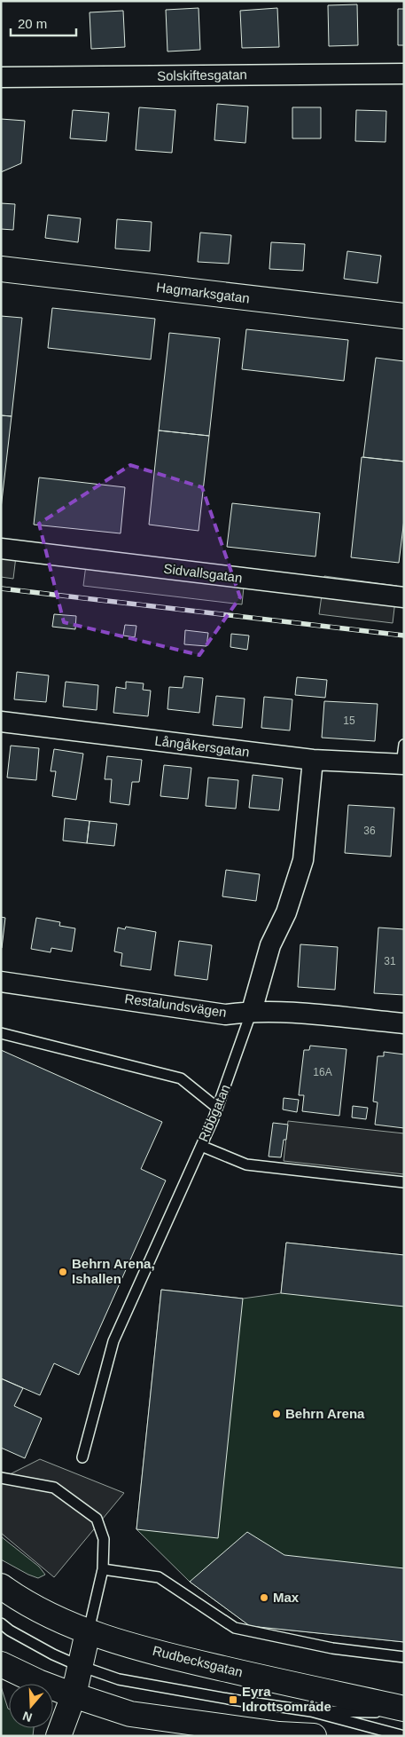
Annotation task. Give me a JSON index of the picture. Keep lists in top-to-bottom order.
{
  "streets": {
    "main road": ["Hagmarksgatan", "Rudbecksgatan"],
    "street": [
      "Solskiftesgatan",
      "Sidvallsgatan",
      "Långåkersgatan",
      "Restalundsvägen",
      "Ribbgatan"
    ]
  },
  "crossings": [
    ["Långåkersgatan", "Ribbgatan"],
    ["Restalundsvägen", "Ribbgatan"]
  ],
  "places": {
    "other": ["Behrn Arena, Ishallen", "Behrn Arena", "Max"],
    "transit": ["Eyra Idrottsområde"]
  },
  "house_numbers": [
    "15",
    "36",
    "31",
    "16A"
  ],
  "scale_bar": "20 m",
  "north": "bottom"
}
